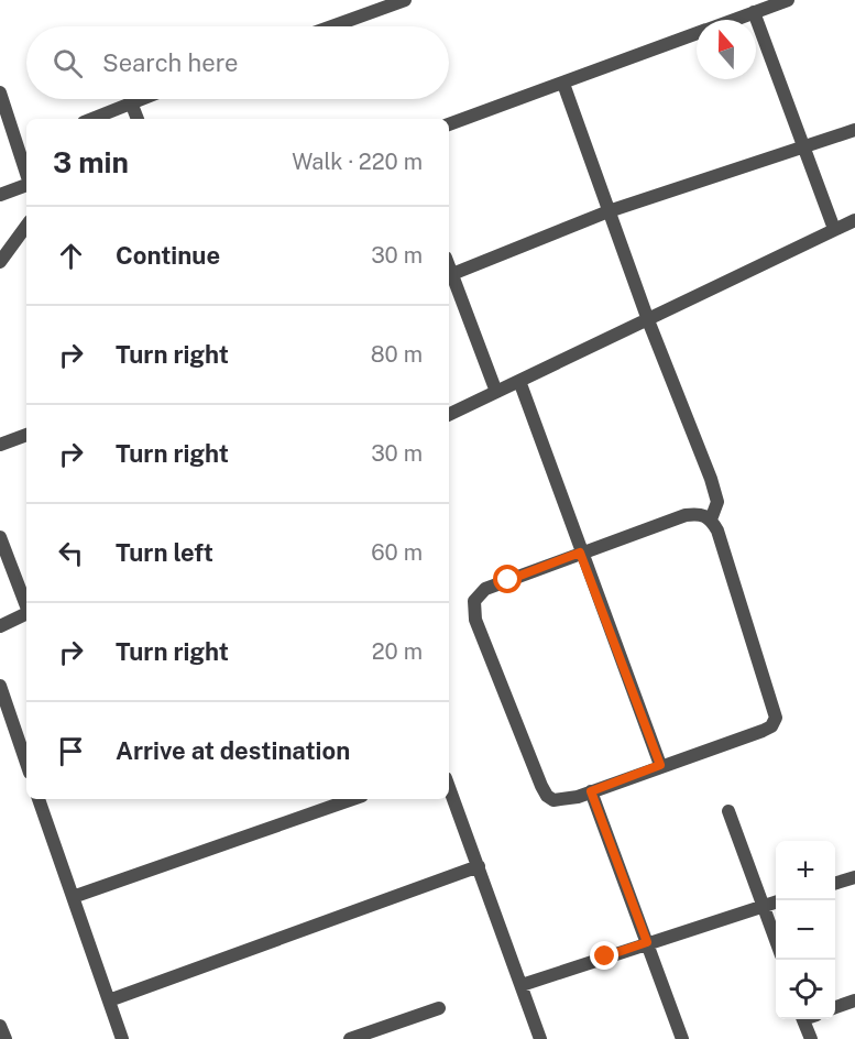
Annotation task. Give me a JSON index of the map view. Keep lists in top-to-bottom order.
{
  "north": "top",
  "page": {
    "search": "Search here",
    "heading": ["3 min", "Walk · 220 m"],
    "list": [
      ["Continue", "30 m"],
      ["Turn right", "80 m"],
      ["Turn right", "30 m"],
      ["Turn left", "60 m"],
      ["Turn right", "20 m"],
      "Arrive at destination"
    ],
    "map_buttons": ["+", "−"]
  }
}
